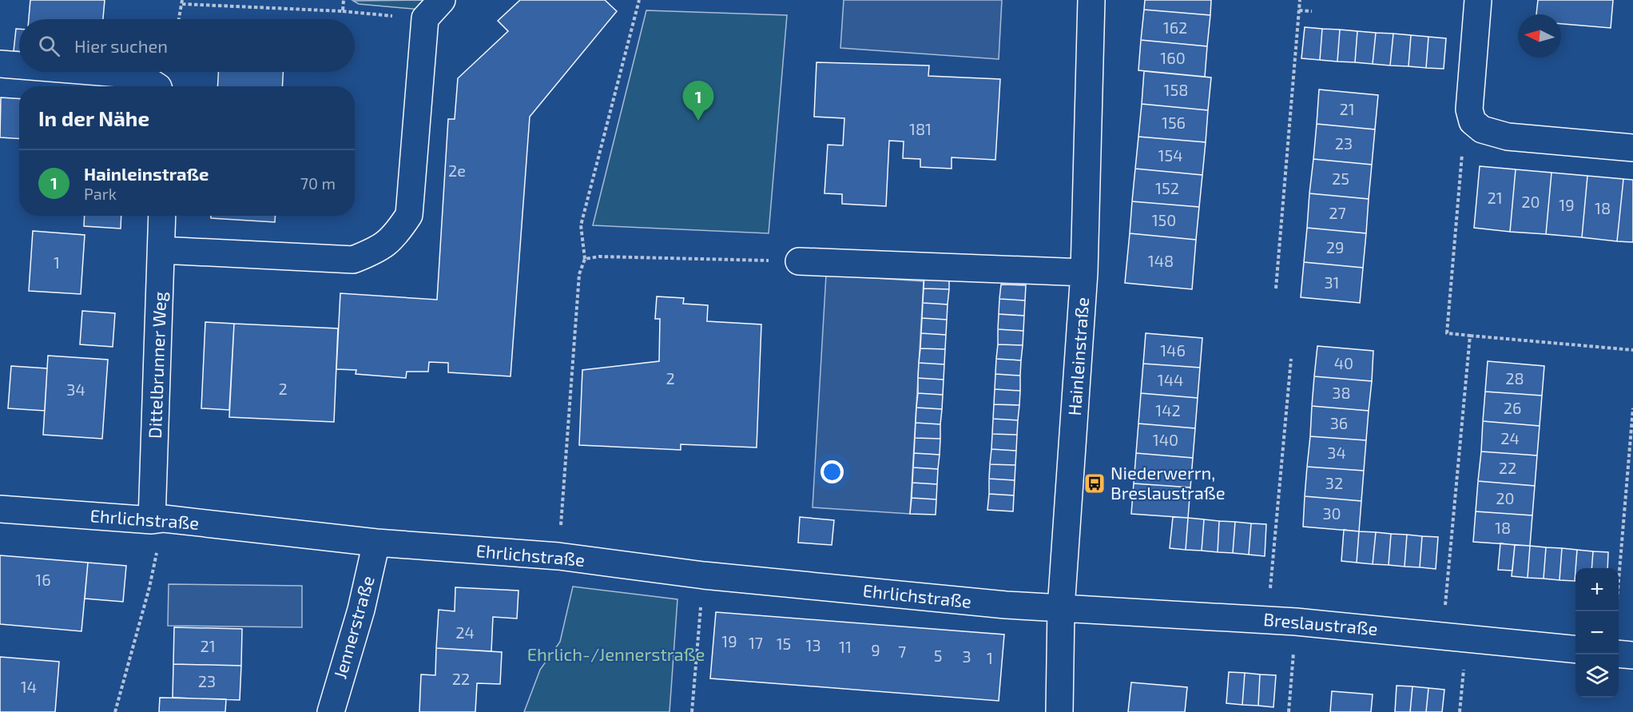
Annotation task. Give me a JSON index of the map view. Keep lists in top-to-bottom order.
{
  "streets": {
    "street": [
      "Hainleinstraße",
      "Dittelbrunner Weg",
      "Ehrlichstraße",
      "Breslaustraße",
      "Jennerstraße"
    ]
  },
  "crossings": [
    ["Hainleinstraße", "Ehrlichstraße"],
    ["Hainleinstraße", "Breslaustraße"],
    ["Dittelbrunner Weg", "Ehrlichstraße"],
    ["Ehrlichstraße", "Breslaustraße"],
    ["Ehrlichstraße", "Jennerstraße"]
  ],
  "parks": ["Ehrlich-/Jennerstraße"],
  "places": {
    "bus stop": ["Niederwerrn, Breslaustraße"]
  },
  "house_numbers": [
    "162",
    "160",
    "158",
    "21",
    "156",
    "181",
    "23",
    "154",
    "2e",
    "25",
    "152",
    "21",
    "20",
    "19",
    "18",
    "27",
    "150",
    "29",
    "148",
    "1",
    "31",
    "146",
    "40",
    "2",
    "28",
    "144",
    "2",
    "34",
    "38",
    "26",
    "142",
    "36",
    "24",
    "140",
    "34",
    "22",
    "32",
    "20",
    "30",
    "18",
    "16",
    "24",
    "19",
    "17",
    "15",
    "13",
    "21",
    "11",
    "9",
    "7",
    "5",
    "3",
    "1",
    "22",
    "23",
    "14"
  ],
  "north": "left",
  "page": {
    "search": "Hier suchen",
    "pins": "1",
    "heading": "In der Nähe",
    "list": [
      {
        "mark": "1",
        "name": "Hainleinstraße",
        "note": "Park",
        "value": "70 m"
      }
    ],
    "map_buttons": ["+", "−"]
  }
}
